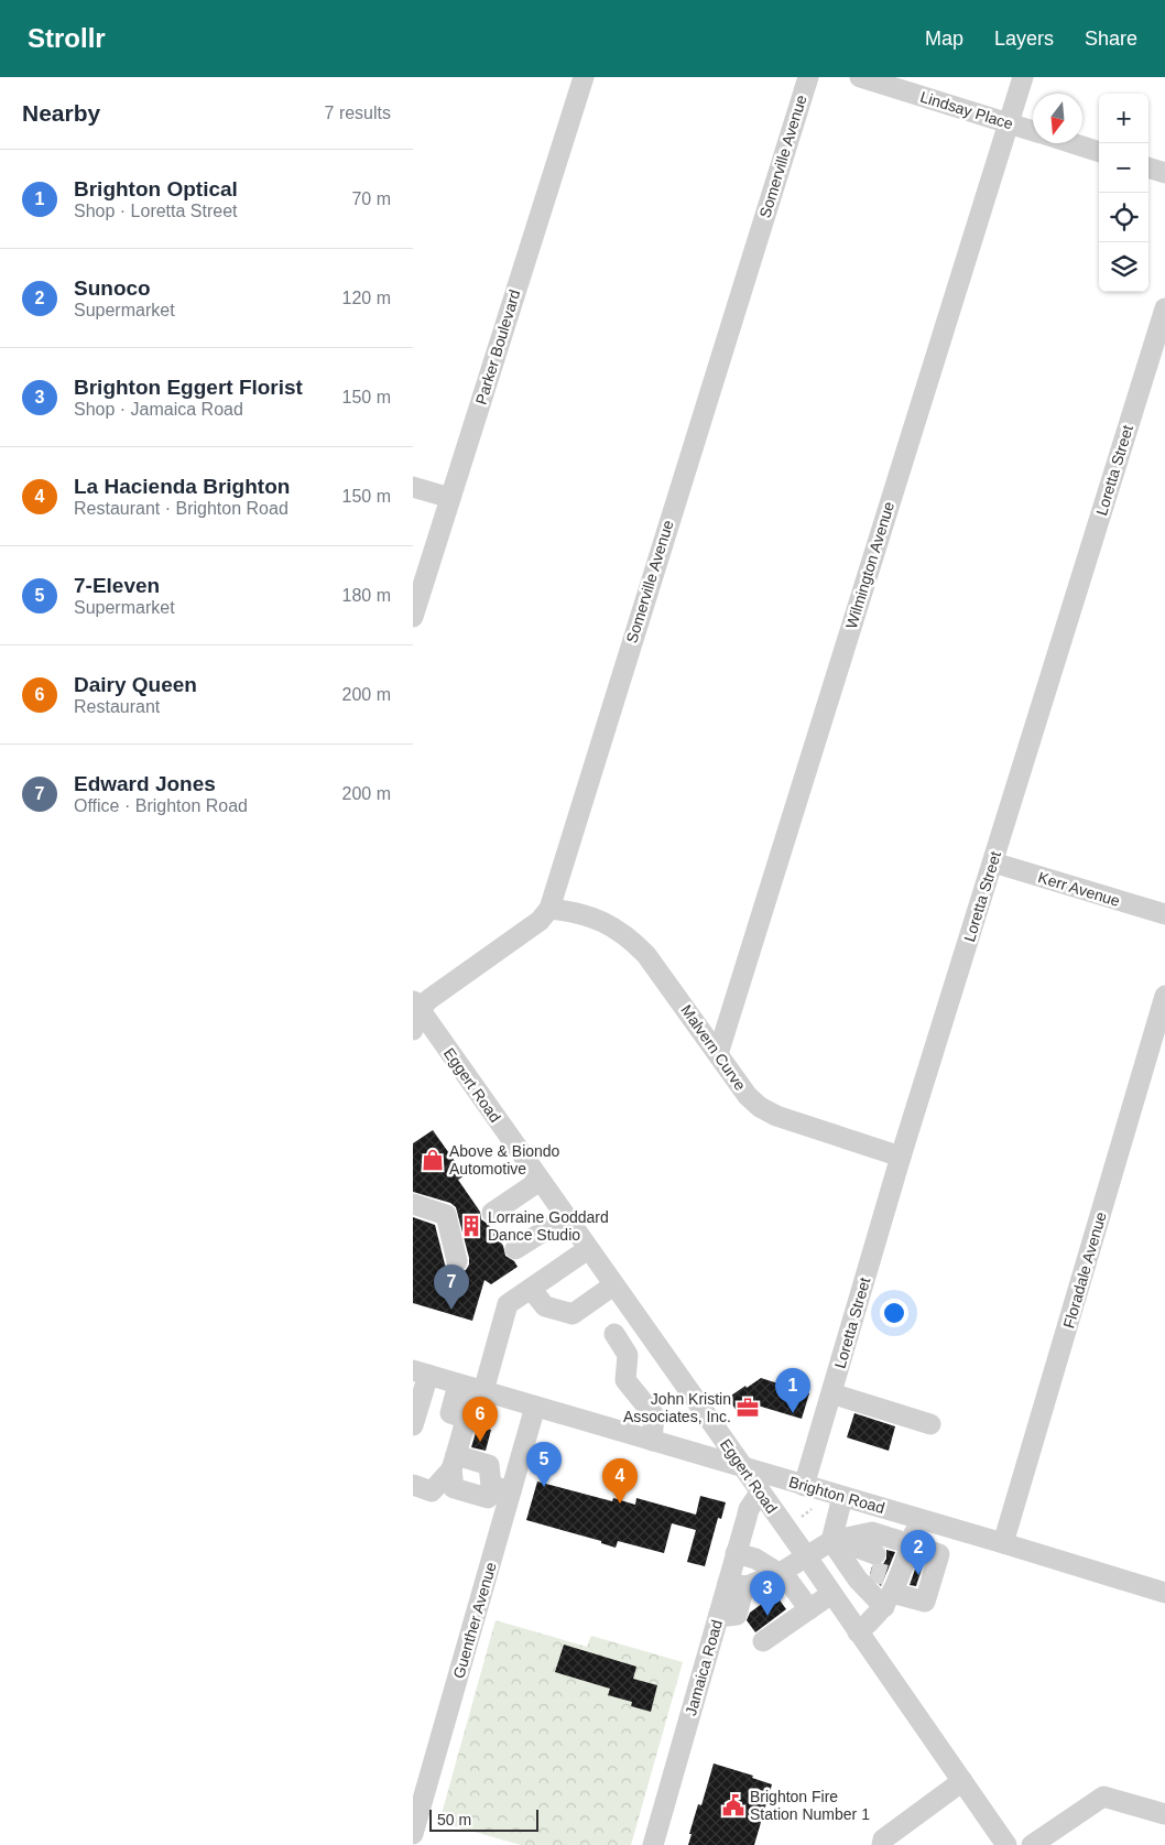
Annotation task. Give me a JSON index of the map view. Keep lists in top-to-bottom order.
{
  "streets": {
    "street": [
      "Lindsay Place",
      "Somerville Avenue",
      "Parker Boulevard",
      "Loretta Street",
      "Wilmington Avenue",
      "Kerr Avenue",
      "Malvern Curve",
      "Eggert Road",
      "Floradale Avenue",
      "Brighton Road",
      "Guenther Avenue",
      "Jamaica Road"
    ]
  },
  "crossings": [
    ["Lindsay Place", "Wilmington Avenue"],
    ["Somerville Avenue", "Malvern Curve"],
    ["Loretta Street", "Kerr Avenue"],
    ["Loretta Street", "Malvern Curve"],
    ["Loretta Street", "Brighton Road"],
    ["Wilmington Avenue", "Malvern Curve"],
    ["Eggert Road", "Brighton Road"],
    ["Eggert Road", "Jamaica Road"],
    ["Floradale Avenue", "Brighton Road"],
    ["Brighton Road", "Guenther Avenue"]
  ],
  "places": {
    "shop": ["Above & Biondo Automotive"],
    "building": ["Lorraine Goddard Dance Studio"],
    "office": ["John Kristin Associates, Inc."],
    "public building": ["Brighton Fire Station Number 1"]
  },
  "scale_bar": "50 m",
  "north": "bottom",
  "page": {
    "header": "Strollr",
    "nav": ["Map", "Layers", "Share"],
    "heading": ["Nearby", "7 results"],
    "map_buttons": ["+", "−"],
    "list": [
      {
        "mark": "1",
        "name": "Brighton Optical",
        "note": "Shop · Loretta Street",
        "value": "70 m"
      },
      {
        "mark": "2",
        "name": "Sunoco",
        "note": "Supermarket",
        "value": "120 m"
      },
      {
        "mark": "3",
        "name": "Brighton Eggert Florist",
        "note": "Shop · Jamaica Road",
        "value": "150 m"
      },
      {
        "mark": "4",
        "name": "La Hacienda Brighton",
        "note": "Restaurant · Brighton Road",
        "value": "150 m"
      },
      {
        "mark": "5",
        "name": "7-Eleven",
        "note": "Supermarket",
        "value": "180 m"
      },
      {
        "mark": "6",
        "name": "Dairy Queen",
        "note": "Restaurant",
        "value": "200 m"
      },
      {
        "mark": "7",
        "name": "Edward Jones",
        "note": "Office · Brighton Road",
        "value": "200 m"
      }
    ],
    "pins": [
      "7",
      "1",
      "6",
      "5",
      "4",
      "2",
      "3"
    ],
    "scale": "50 m"
  }
}
